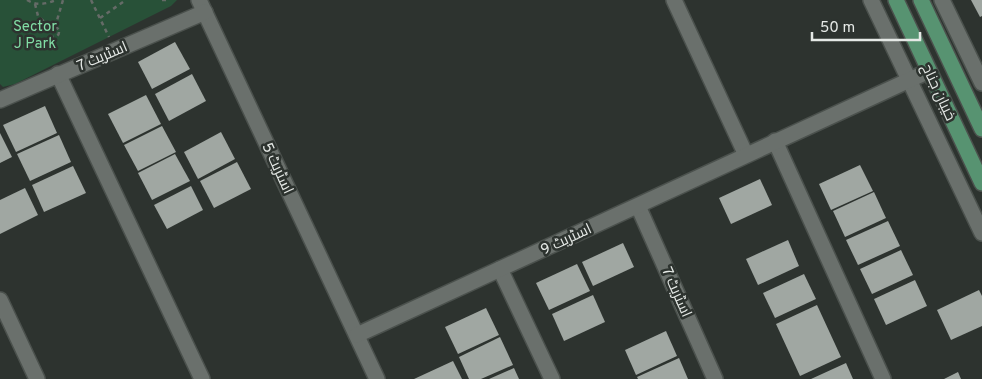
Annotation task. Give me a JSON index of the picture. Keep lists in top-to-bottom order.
{
  "streets": {
    "main road": ["خیبان جناح"],
    "street": ["اسٹریٹ 7", "اسٹریٹ 5", "اسٹریٹ 9"]
  },
  "crossings": [
    ["اسٹریٹ 7", "اسٹریٹ 5"],
    ["اسٹریٹ 7", "اسٹریٹ 9"],
    ["خیبان جناح", "اسٹریٹ 9"],
    ["اسٹریٹ 5", "اسٹریٹ 9"]
  ],
  "parks": ["Sector J Park"],
  "scale_bar": "50 m"
}
